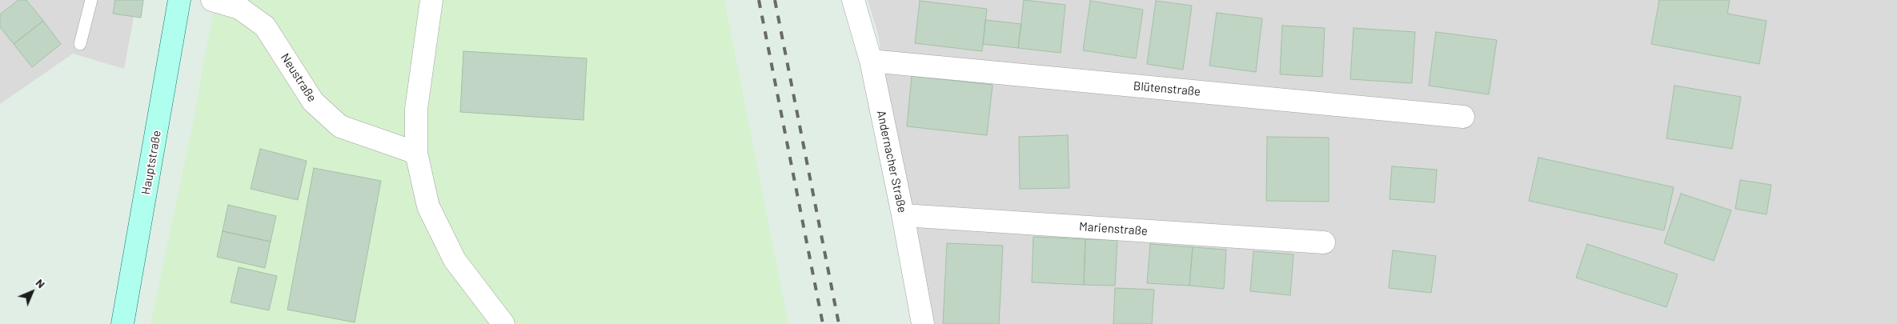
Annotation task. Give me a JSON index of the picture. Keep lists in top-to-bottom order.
{
  "streets": {
    "main road": ["Hauptstraße"],
    "street": [
      "Neustraße",
      "Blütenstraße",
      "Andernacher Straße",
      "Marienstraße"
    ]
  },
  "crossings": [
    ["Blütenstraße", "Andernacher Straße"],
    ["Andernacher Straße", "Marienstraße"]
  ],
  "north": "top right"
}
